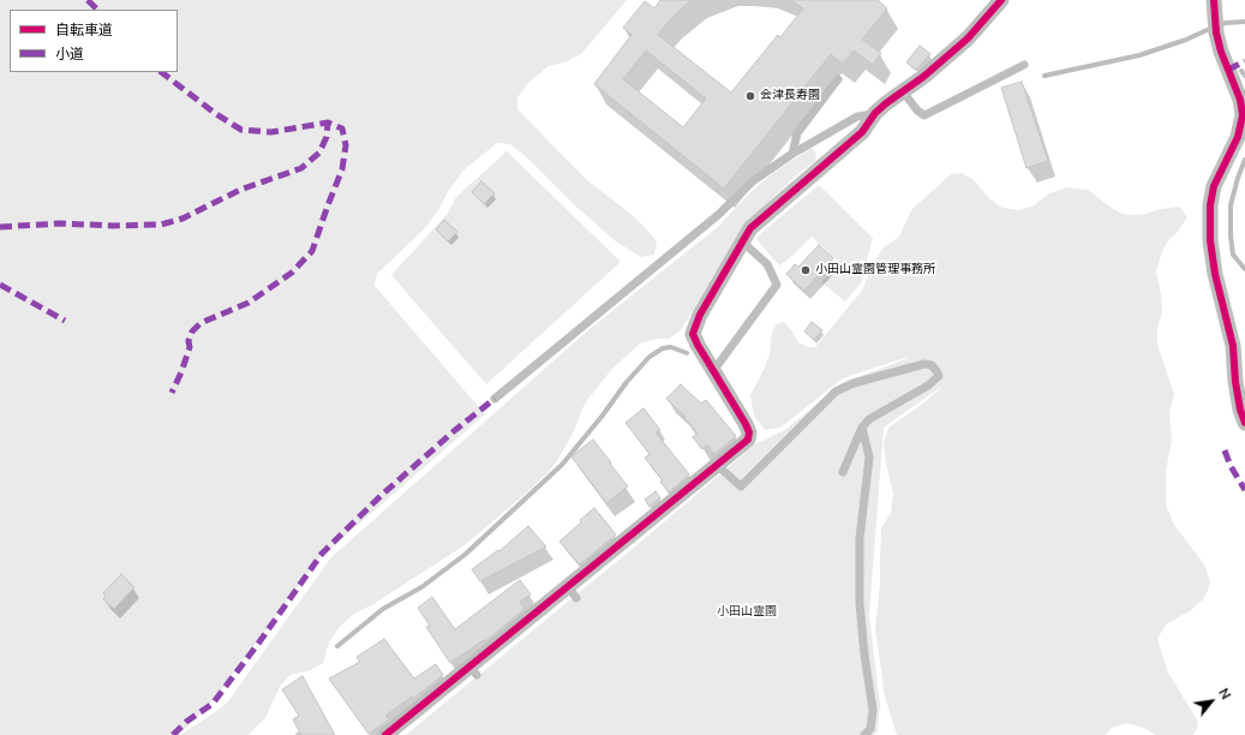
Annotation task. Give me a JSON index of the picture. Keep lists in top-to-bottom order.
{
  "parks": ["小田山霊園"],
  "places": ["会津長寿園", "小田山霊園管理事務所"],
  "legend": ["自転車道", "小道"],
  "north": "top right"
}
